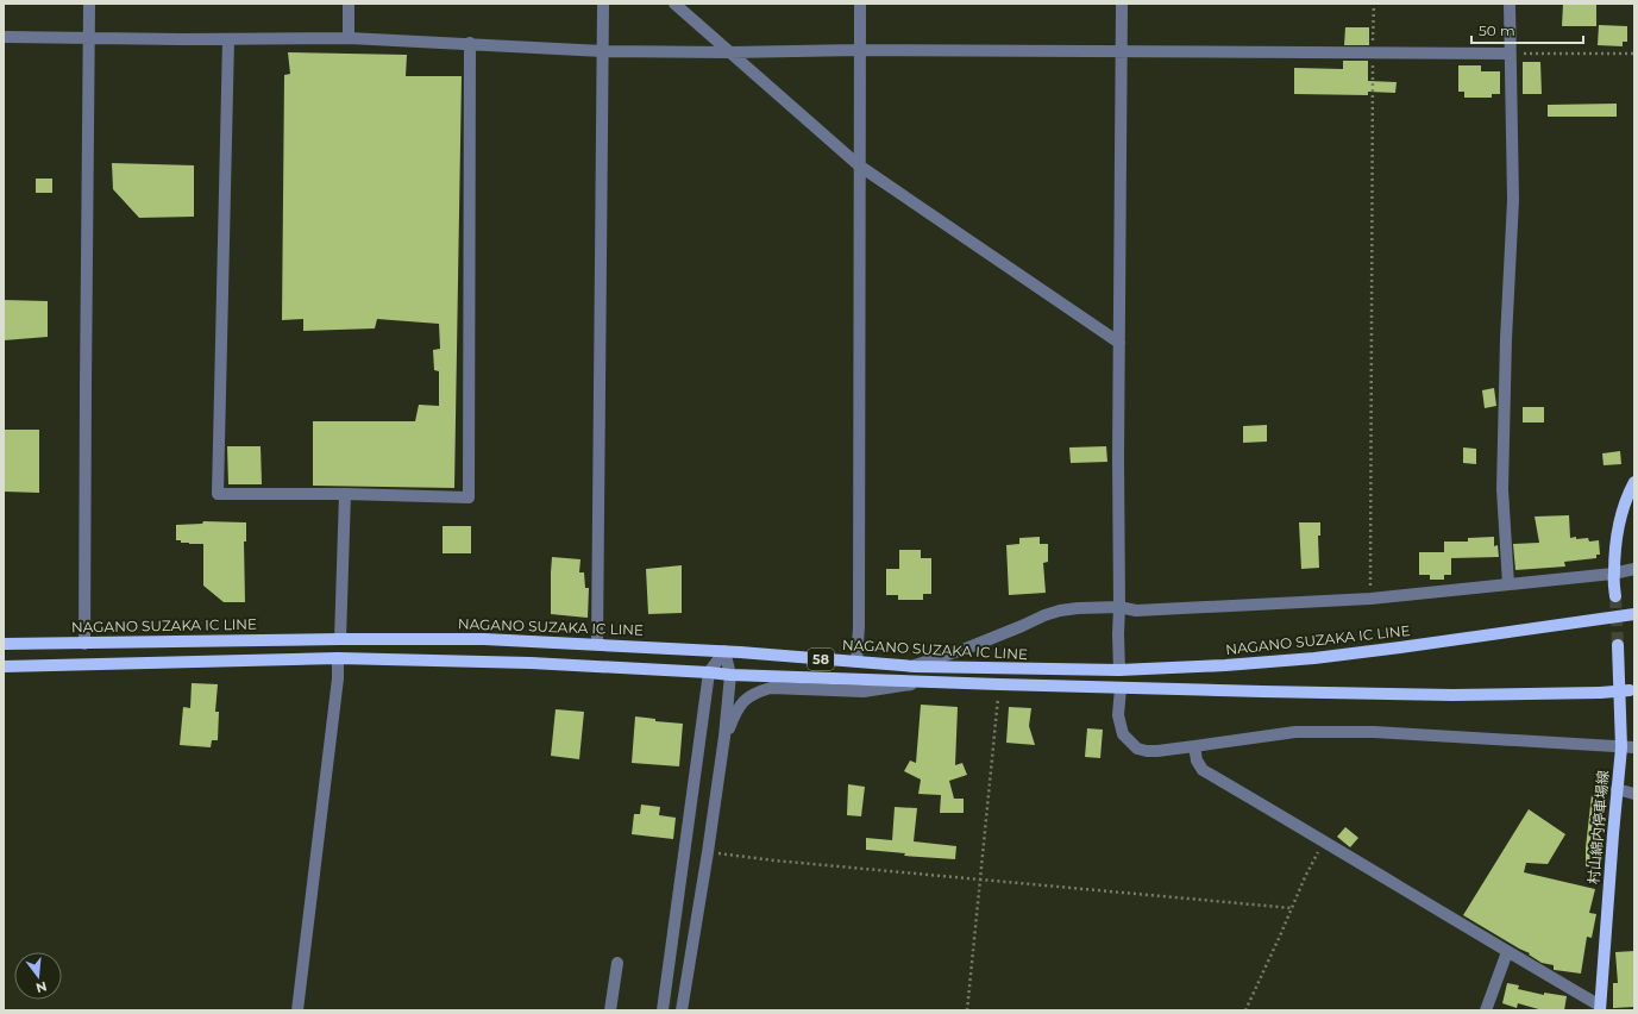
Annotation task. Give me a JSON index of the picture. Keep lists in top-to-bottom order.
{
  "streets": {
    "main road": ["NAGANO SUZAKA IC LINE", "58", "村山綿内停車場線"]
  },
  "scale_bar": "50 m",
  "north": "bottom"
}
